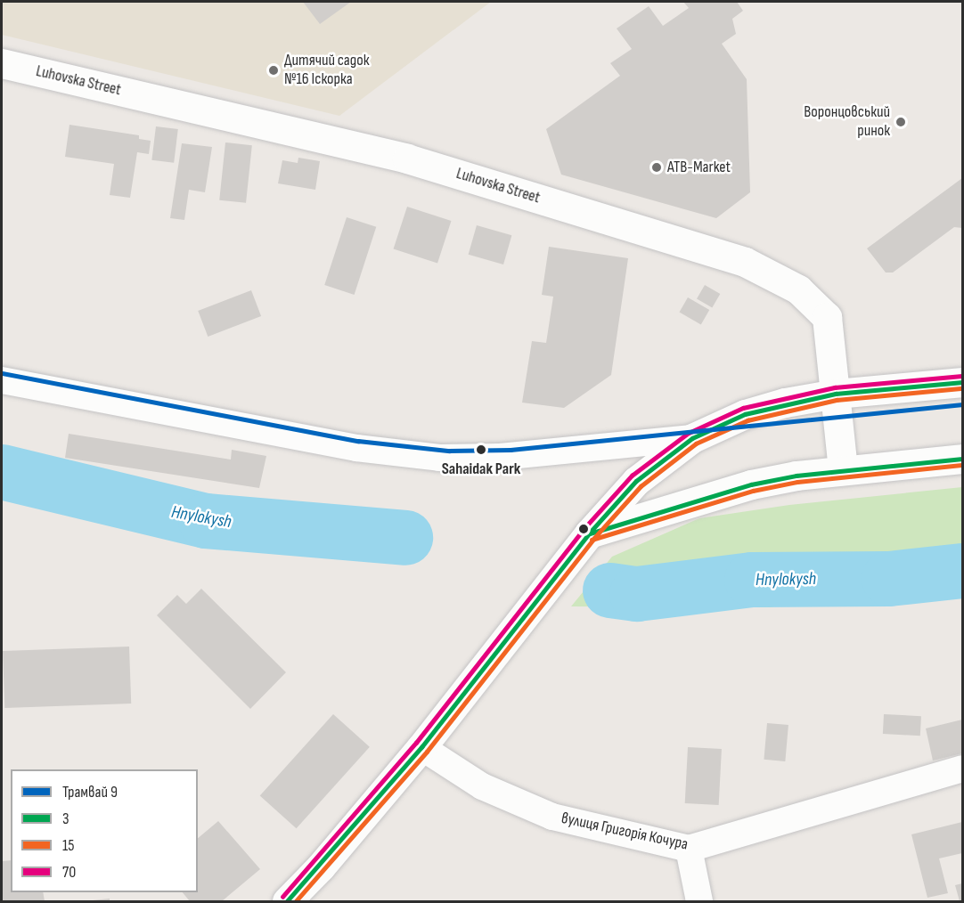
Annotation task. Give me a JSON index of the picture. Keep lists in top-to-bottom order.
{
  "streets": {
    "main road": ["Luhovska Street"],
    "street": ["вулиця Григорія Кочура"]
  },
  "water": ["Hnylokysh"],
  "places": [
    "Дитячий садок №16 Іскорка",
    "Воронцовський ринок",
    "ATB-Market",
    "Sahaidak Park"
  ],
  "lines": [
    "tram line 9",
    "transit line 70",
    "transit line 3",
    "transit line 15"
  ],
  "legend": [
    "Трамвай 9",
    "3",
    "15",
    "70"
  ]
}
